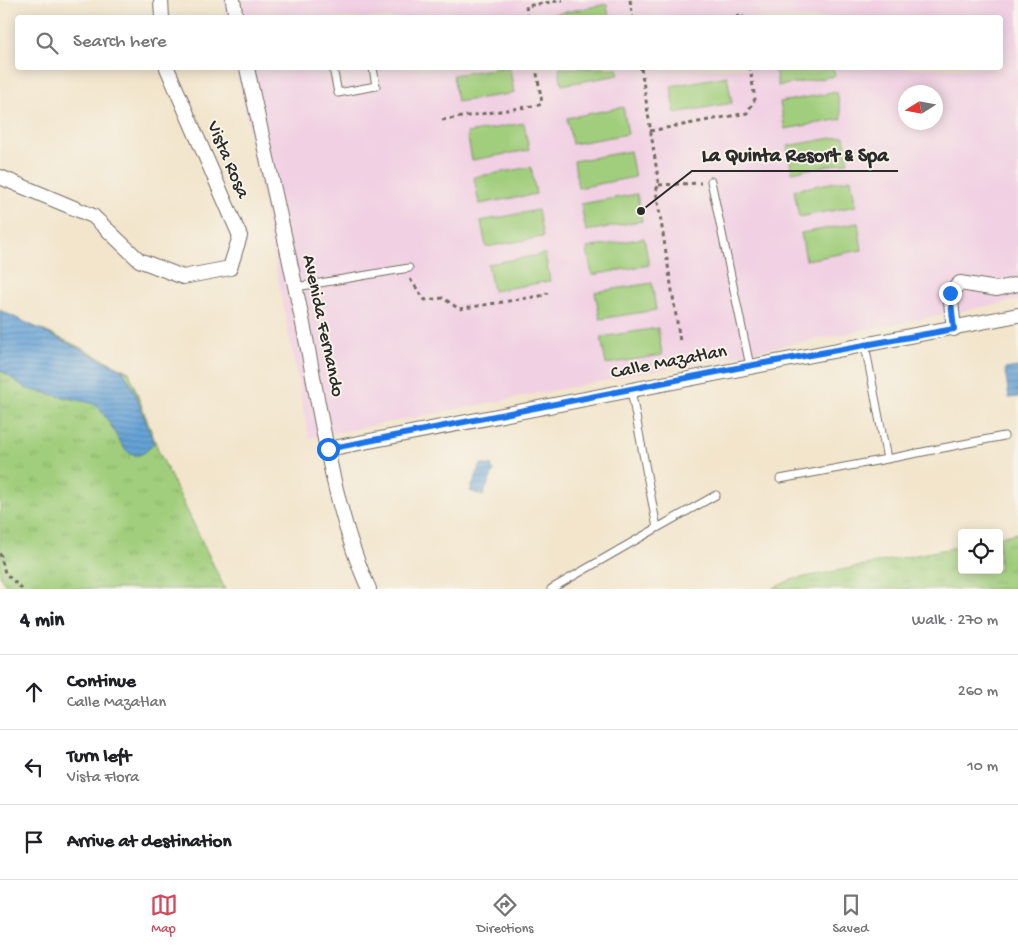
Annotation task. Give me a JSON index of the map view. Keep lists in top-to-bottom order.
{
  "streets": {
    "street": ["Vista Rosa", "Avenida Fernando", "Calle Mazatlan"]
  },
  "crossings": [
    ["Avenida Fernando", "Calle Mazatlan"]
  ],
  "places": ["La Quinta Resort & Spa"],
  "north": "left",
  "page": {
    "search": "Search here",
    "heading": ["4 min", "Walk · 270 m"],
    "list": [
      ["Continue", "Calle Mazatlan", "260 m"],
      ["Turn left", "Vista Flora", "10 m"],
      "Arrive at destination"
    ],
    "nav": ["Map", "Directions", "Saved"]
  }
}
